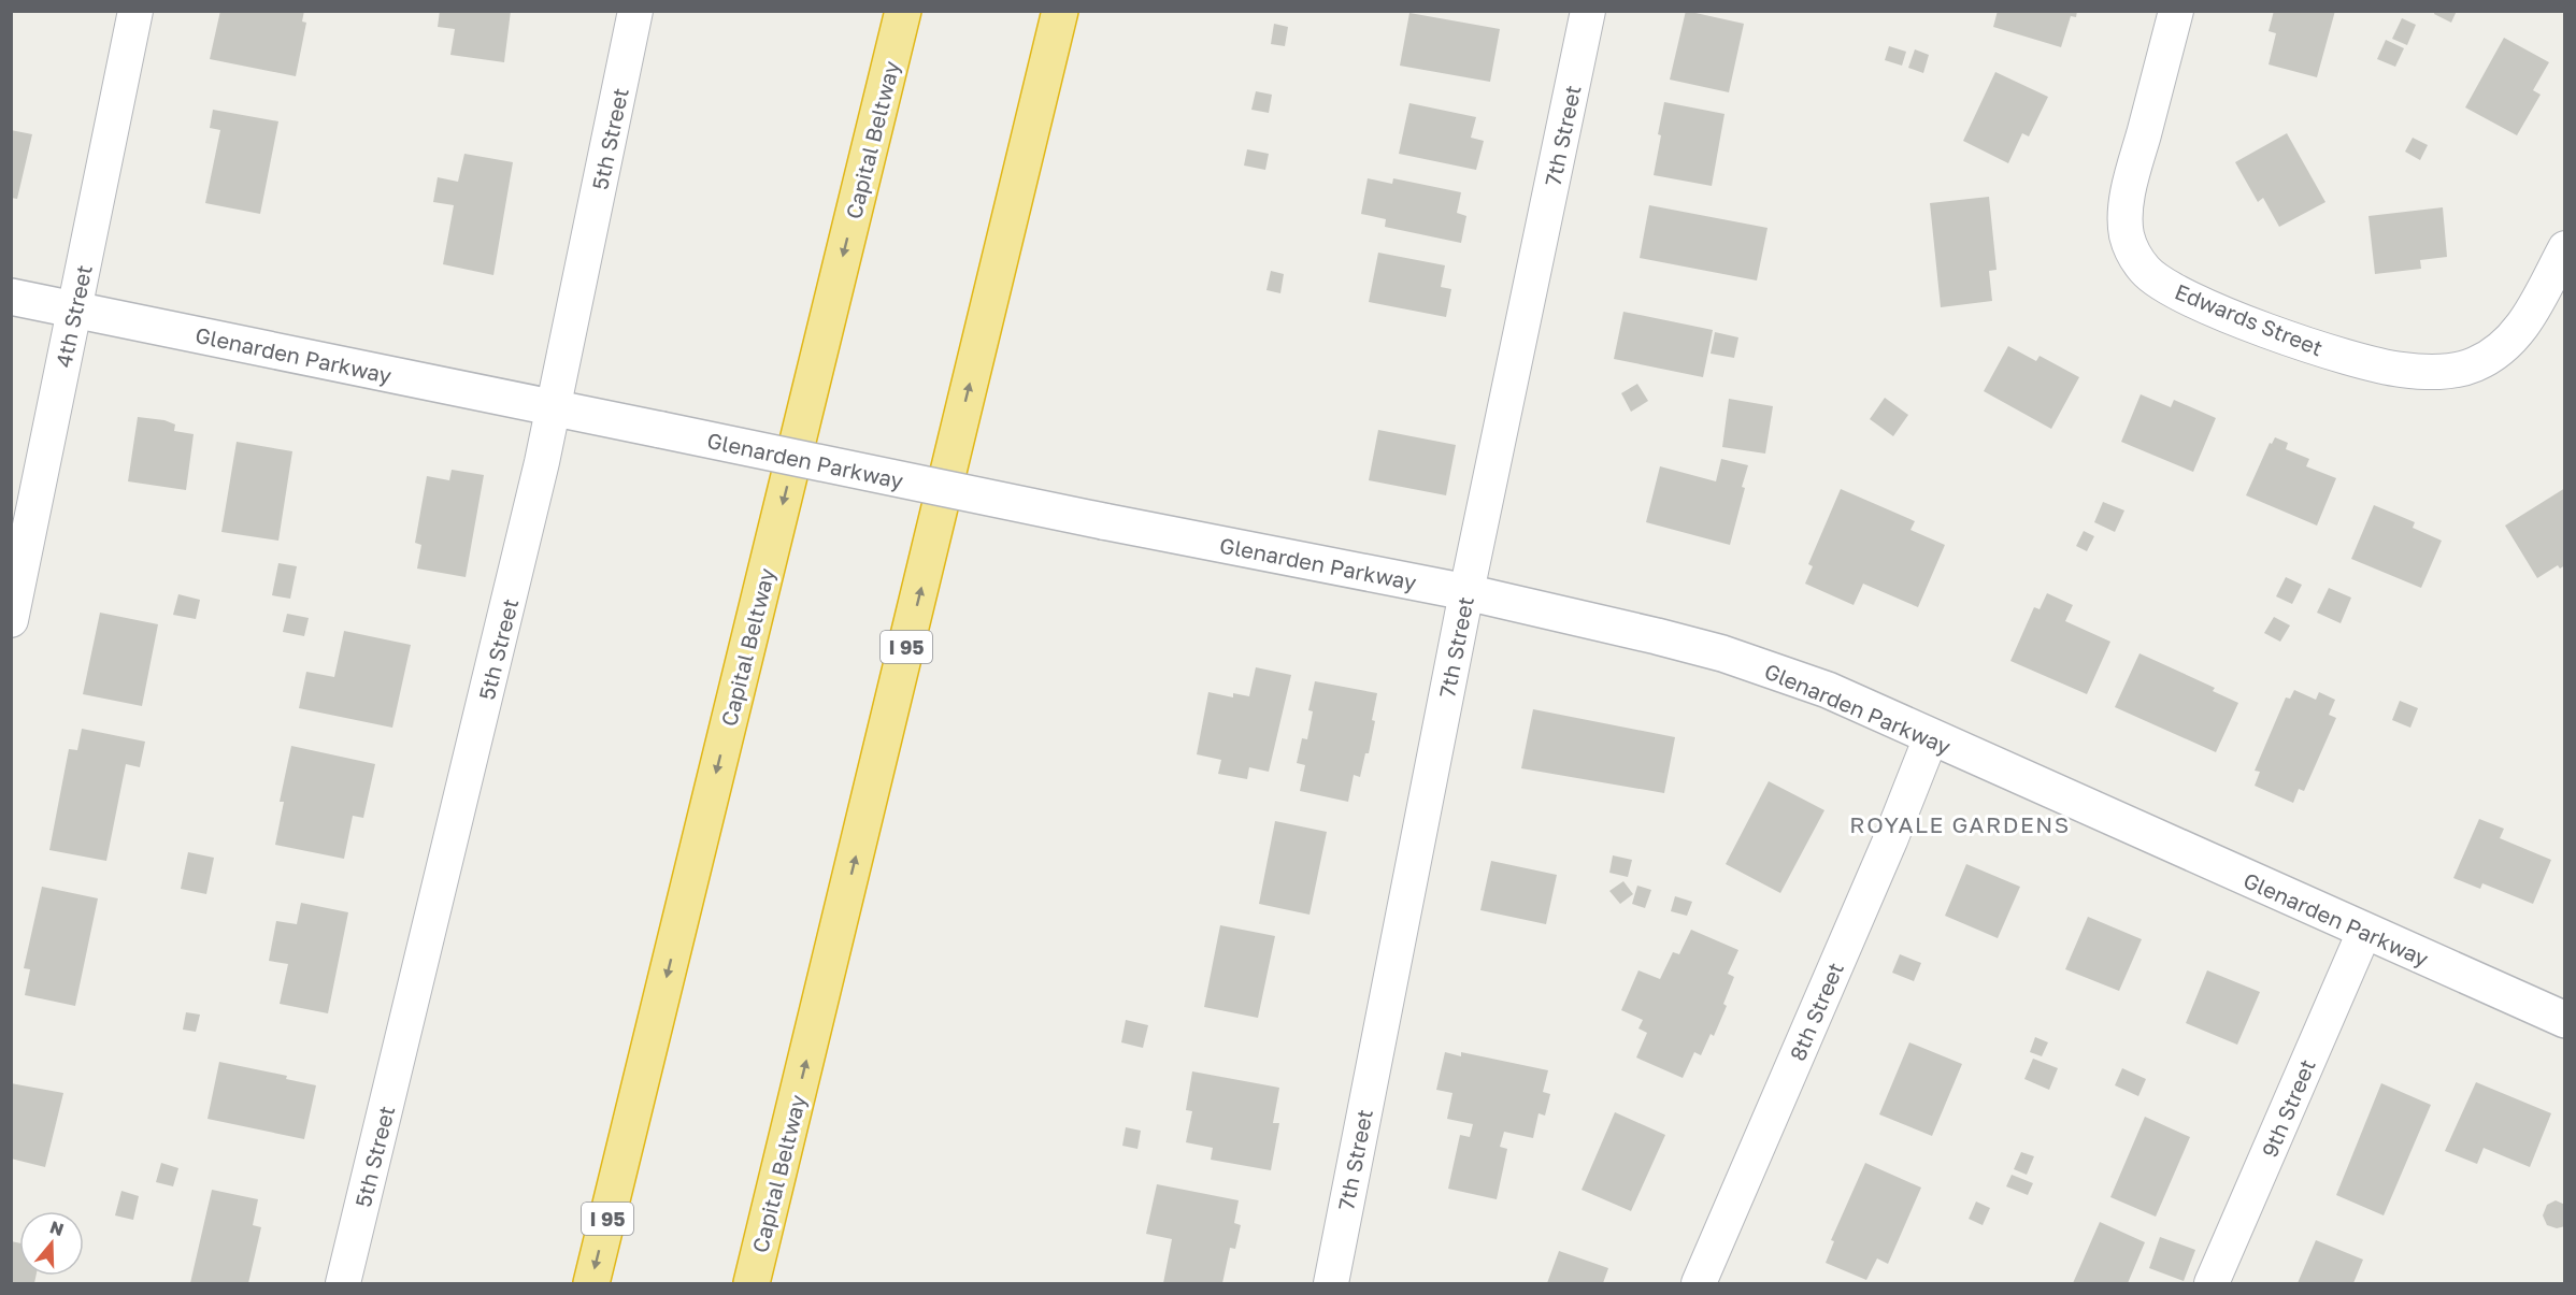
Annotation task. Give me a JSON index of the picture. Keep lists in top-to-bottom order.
{
  "streets": {
    "highway": ["Capital Beltway", "I 95"],
    "street": [
      "7th Street",
      "5th Street",
      "4th Street",
      "Edwards Street",
      "Glenarden Parkway",
      "8th Street",
      "9th Street"
    ]
  },
  "crossings": [
    ["7th Street", "Glenarden Parkway"],
    ["5th Street", "Glenarden Parkway"],
    ["4th Street", "Glenarden Parkway"],
    ["Glenarden Parkway", "8th Street"],
    ["Glenarden Parkway", "9th Street"]
  ],
  "districts": ["ROYALE GARDENS"],
  "north": "top"
}
